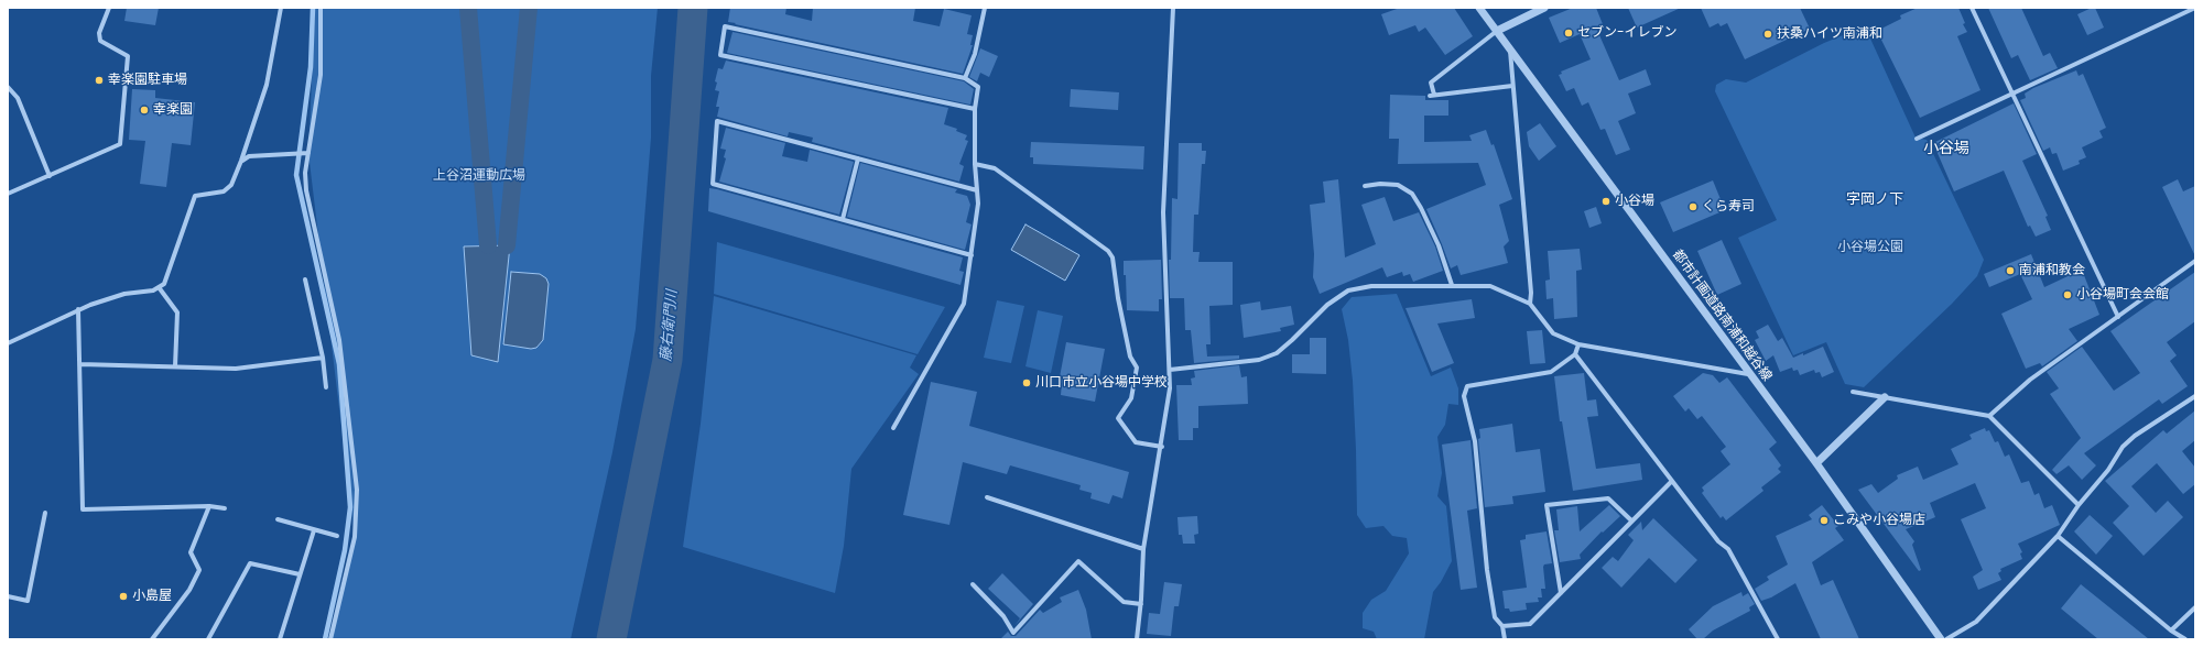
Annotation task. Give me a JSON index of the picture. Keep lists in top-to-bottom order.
{
  "streets": {
    "street": ["都市計画道路南浦和越谷線"]
  },
  "districts": ["小谷場", "字岡ノ下"],
  "water": ["藤右衛門川"],
  "parks": ["上谷沼運動広場", "小谷場公園"],
  "places": [
    "セブン-イレブン",
    "扶桑ハイツ南浦和",
    "幸楽園駐車場",
    "幸楽園",
    "小谷場",
    "くら寿司",
    "南浦和教会",
    "小谷場町会会館",
    "川口市立小谷場中学校",
    "こみや小谷場店",
    "小島屋"
  ]
}
